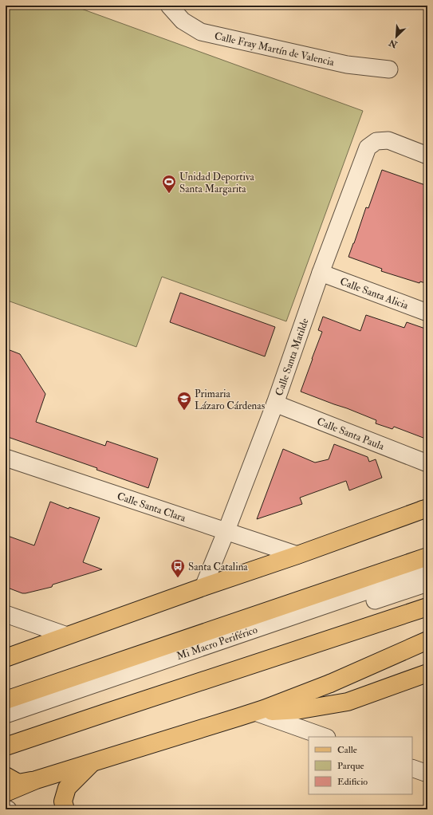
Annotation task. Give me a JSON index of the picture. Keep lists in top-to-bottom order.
{
  "streets": {
    "street": [
      "Calle Fray Martín de Valencia",
      "Calle Santa Alicia",
      "Calle Santa Matilde",
      "Calle Santa Paula",
      "Calle Santa Clara",
      "Mi Macro Periférico"
    ]
  },
  "crossings": [
    ["Calle Santa Alicia", "Calle Santa Matilde"],
    ["Calle Santa Matilde", "Calle Santa Paula"],
    ["Calle Santa Matilde", "Calle Santa Clara"]
  ],
  "places": {
    "sports": ["Unidad Deportiva Santa Margarita"],
    "school or university": ["Primaria Lázaro Cárdenas"],
    "bus stop": ["Santa Catalina"]
  },
  "legend": ["Calle", "Parque", "Edificio"],
  "north": "bottom left"
}
